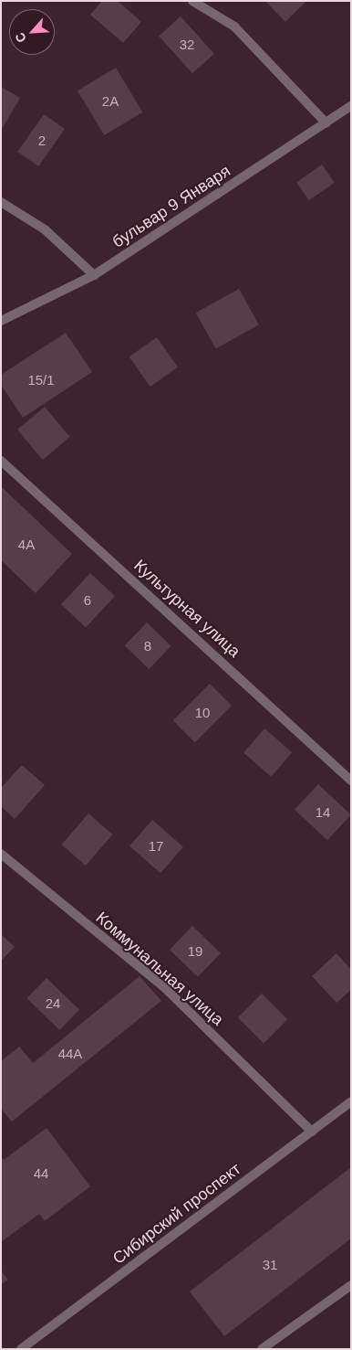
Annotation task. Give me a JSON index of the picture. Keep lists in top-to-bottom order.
{
  "streets": {
    "street": [
      "бульвар 9 Января",
      "Культурная улица",
      "Коммунальная улица",
      "Сибирский проспект"
    ]
  },
  "crossings": [
    ["Коммунальная улица", "Сибирский проспект"]
  ],
  "house_numbers": [
    "32",
    "2А",
    "2",
    "15/1",
    "4А",
    "6",
    "8",
    "10",
    "14",
    "17",
    "19",
    "24",
    "44А",
    "44",
    "31"
  ],
  "north": "bottom left"
}
